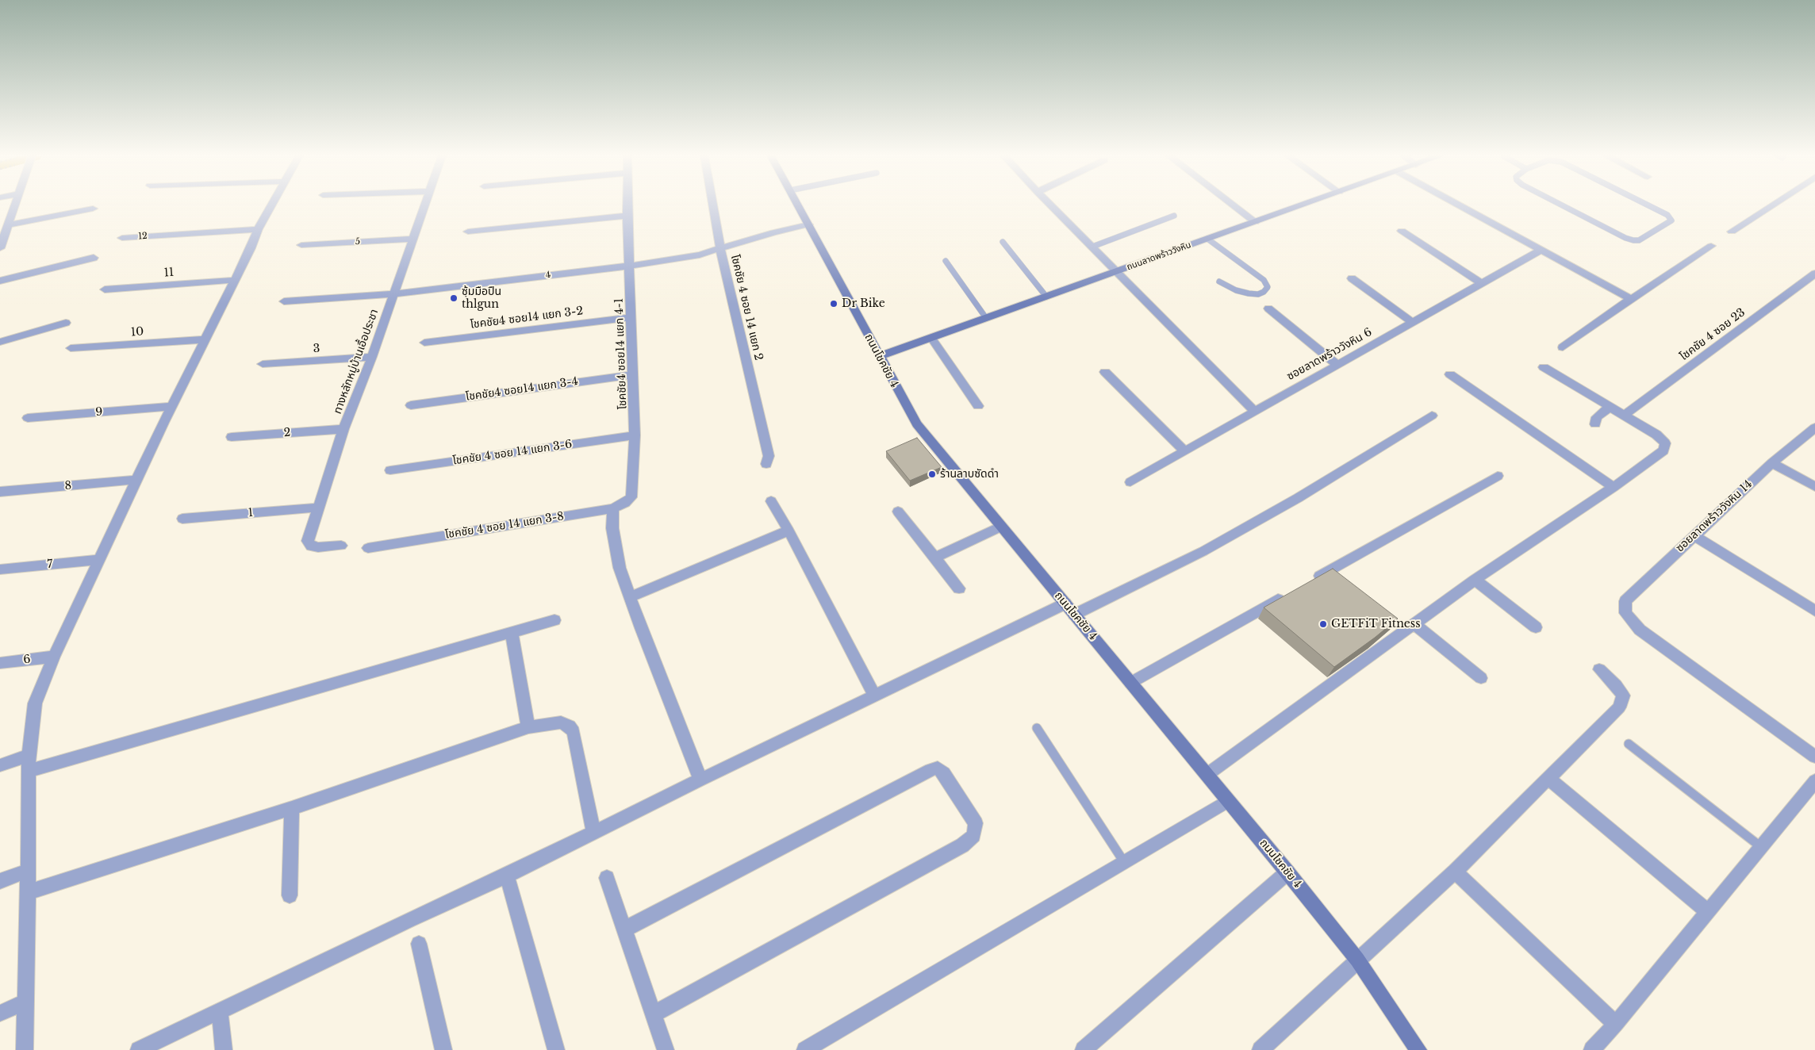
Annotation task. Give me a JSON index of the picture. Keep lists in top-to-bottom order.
{
  "streets": {
    "main road": ["ถนนลาดพร้าววังหิน", "ถนนโชคชัย 4"],
    "street": [
      "12",
      "5",
      "11",
      "4",
      "โชคชัย 4 ซอย 14 แยก 2",
      "โชคชัย4 ซอย14 แยก 3-2",
      "10",
      "โชคชัย 4 ซอย 23",
      "3",
      "โชคชัย4 ซอย14 แยก 4-1",
      "ซอยลาดพร้าววังหิน 6",
      "ทางหลักหมู่บ้านเอื้อประชา",
      "โชคชัย4 ซอย14 แยก 3-4",
      "9",
      "2",
      "โชคชัย 4 ซอย 14 แยก 3-6",
      "8",
      "1",
      "ซอยลาดพร้าววังหิน 14",
      "โชคชัย 4 ซอย 14 แยก 3-8",
      "7",
      "6"
    ]
  },
  "crossings": [
    ["5", "ทางหลักหมู่บ้านเอื้อประชา"],
    ["ถนนลาดพร้าววังหิน", "ถนนโชคชัย 4"],
    ["4", "โชคชัย 4 ซอย 14 แยก 2"],
    ["4", "โชคชัย4 ซอย14 แยก 4-1"],
    ["4", "ถนนโชคชัย 4"],
    ["4", "ทางหลักหมู่บ้านเอื้อประชา"],
    ["โชคชัย4 ซอย14 แยก 3-2", "โชคชัย4 ซอย14 แยก 4-1"],
    ["3", "ทางหลักหมู่บ้านเอื้อประชา"],
    ["โชคชัย4 ซอย14 แยก 4-1", "โชคชัย4 ซอย14 แยก 3-4"],
    ["โชคชัย4 ซอย14 แยก 4-1", "โชคชัย 4 ซอย 14 แยก 3-6"],
    ["โชคชัย4 ซอย14 แยก 4-1", "โชคชัย 4 ซอย 14 แยก 3-8"],
    ["ทางหลักหมู่บ้านเอื้อประชา", "2"],
    ["ทางหลักหมู่บ้านเอื้อประชา", "1"]
  ],
  "places": [
    "ซุ้มมือปืน thlgun",
    "Dr Bike",
    "ร้านลาบซัดดำ",
    "GETFiT Fitness"
  ]
}
